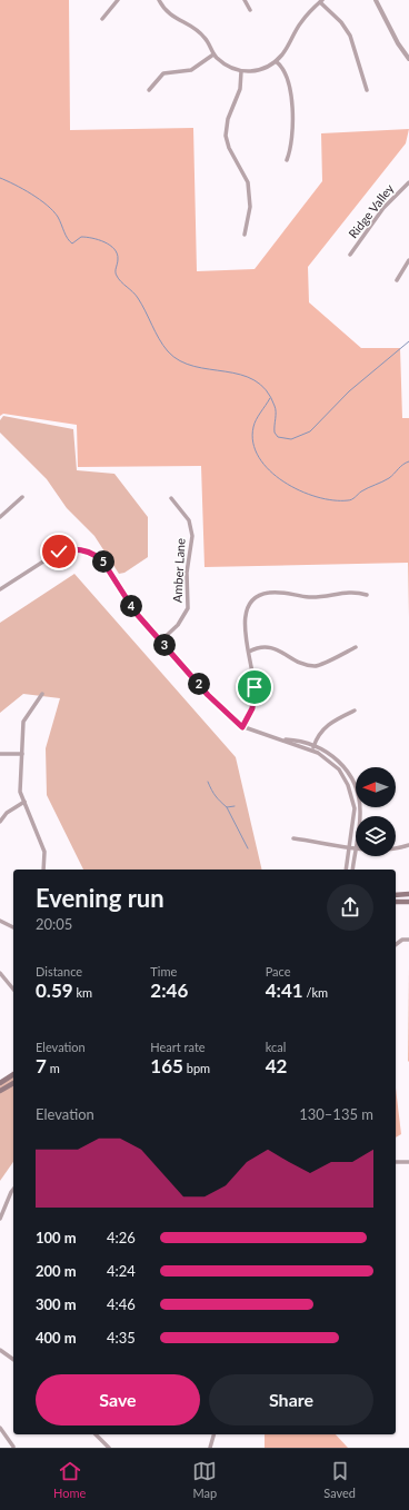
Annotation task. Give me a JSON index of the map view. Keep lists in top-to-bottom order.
{
  "streets": {
    "street": ["Ridge Valley", "Amber Lane"]
  },
  "north": "left",
  "page": {
    "pins": [
      "5",
      "4",
      "3",
      "2"
    ],
    "heading": ["Evening run", "20:05"],
    "stats": [
      ["Distance", "0.59 km"],
      ["Time", "2:46"],
      ["Pace", "4:41 /km"],
      ["Elevation", "7 m"],
      ["Heart rate", "165 bpm"],
      ["kcal", "42"]
    ],
    "chart": ["Elevation", "130–135 m"],
    "list": [
      {
        "name": "100 m",
        "note": "4:26"
      },
      {
        "name": "200 m",
        "note": "4:24"
      },
      {
        "name": "300 m",
        "note": "4:46"
      },
      {
        "name": "400 m",
        "note": "4:35"
      }
    ],
    "buttons": ["Save", "Share"],
    "tabs": ["Home", "Map", "Saved"]
  }
}
